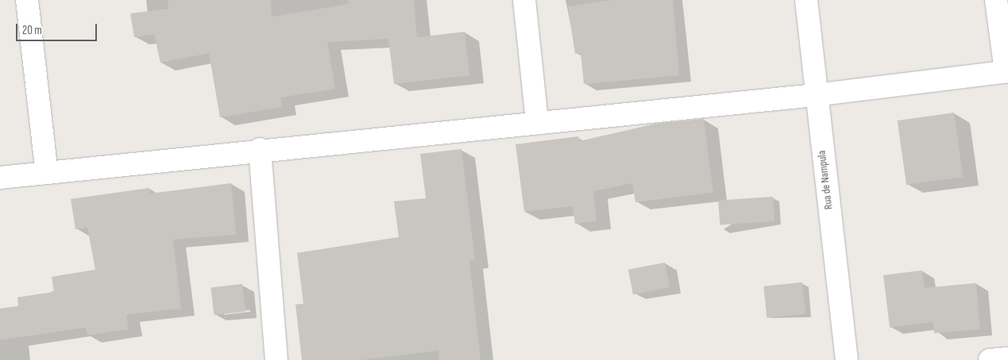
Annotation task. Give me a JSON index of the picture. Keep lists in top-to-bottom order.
{
  "streets": {
    "street": ["Rua de Nampula"]
  },
  "scale_bar": "20 m"
}
